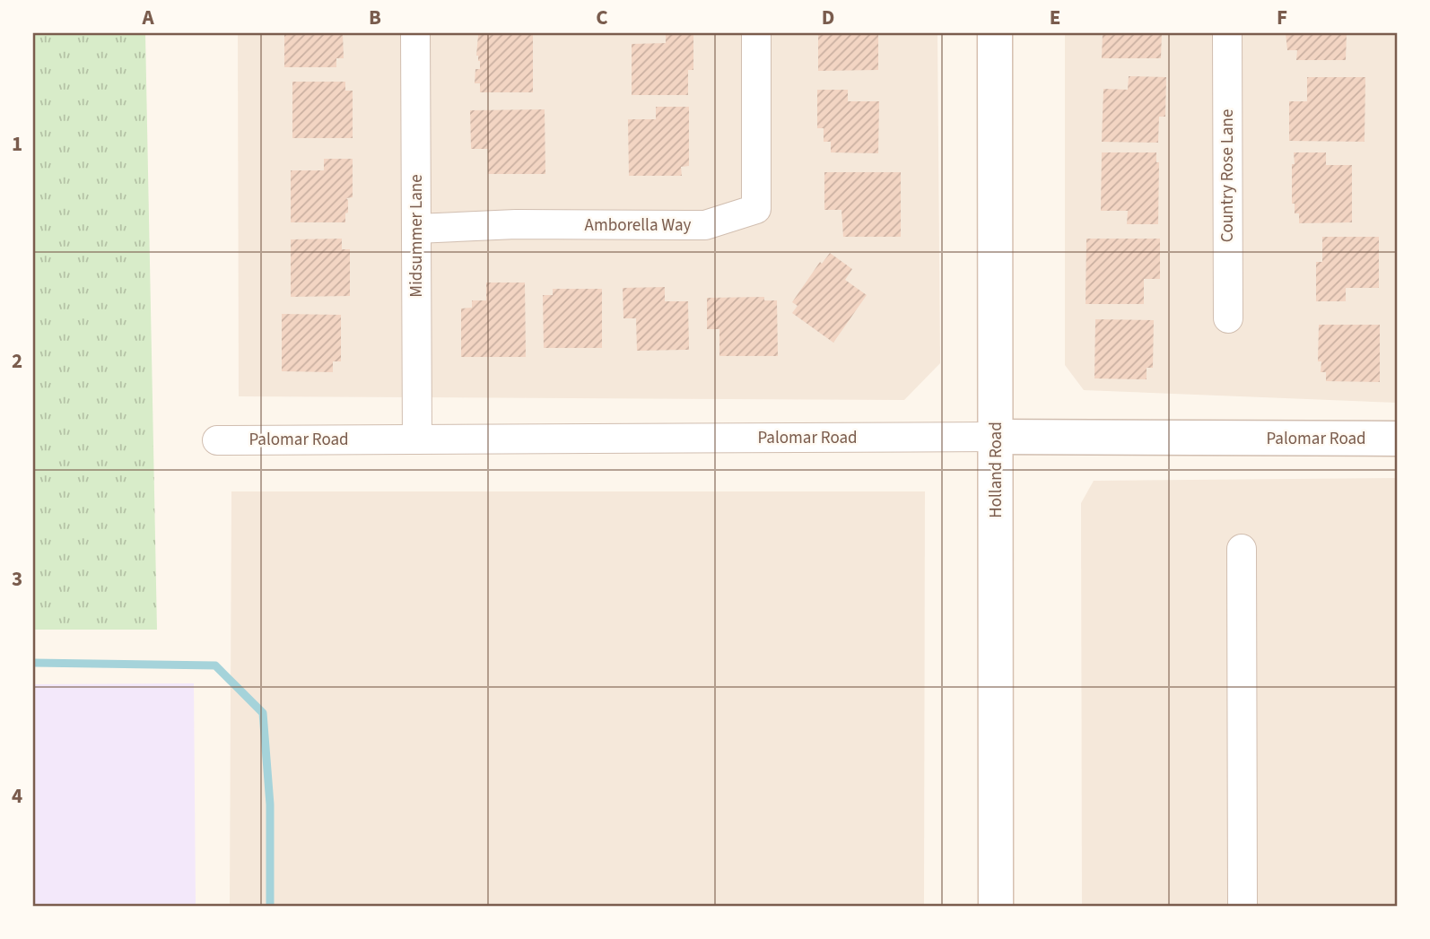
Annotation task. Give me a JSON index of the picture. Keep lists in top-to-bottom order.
{
  "streets": {
    "main road": ["Palomar Road", "Holland Road"],
    "street": ["Country Rose Lane", "Amborella Way", "Midsummer Lane"]
  },
  "crossings": [
    ["Amborella Way", "Midsummer Lane"],
    ["Midsummer Lane", "Palomar Road"],
    ["Palomar Road", "Holland Road"]
  ],
  "grid": {
    "columns": [
      "A",
      "B",
      "C",
      "D",
      "E",
      "F"
    ],
    "rows": [
      "1",
      "2",
      "3",
      "4"
    ]
  }
}
